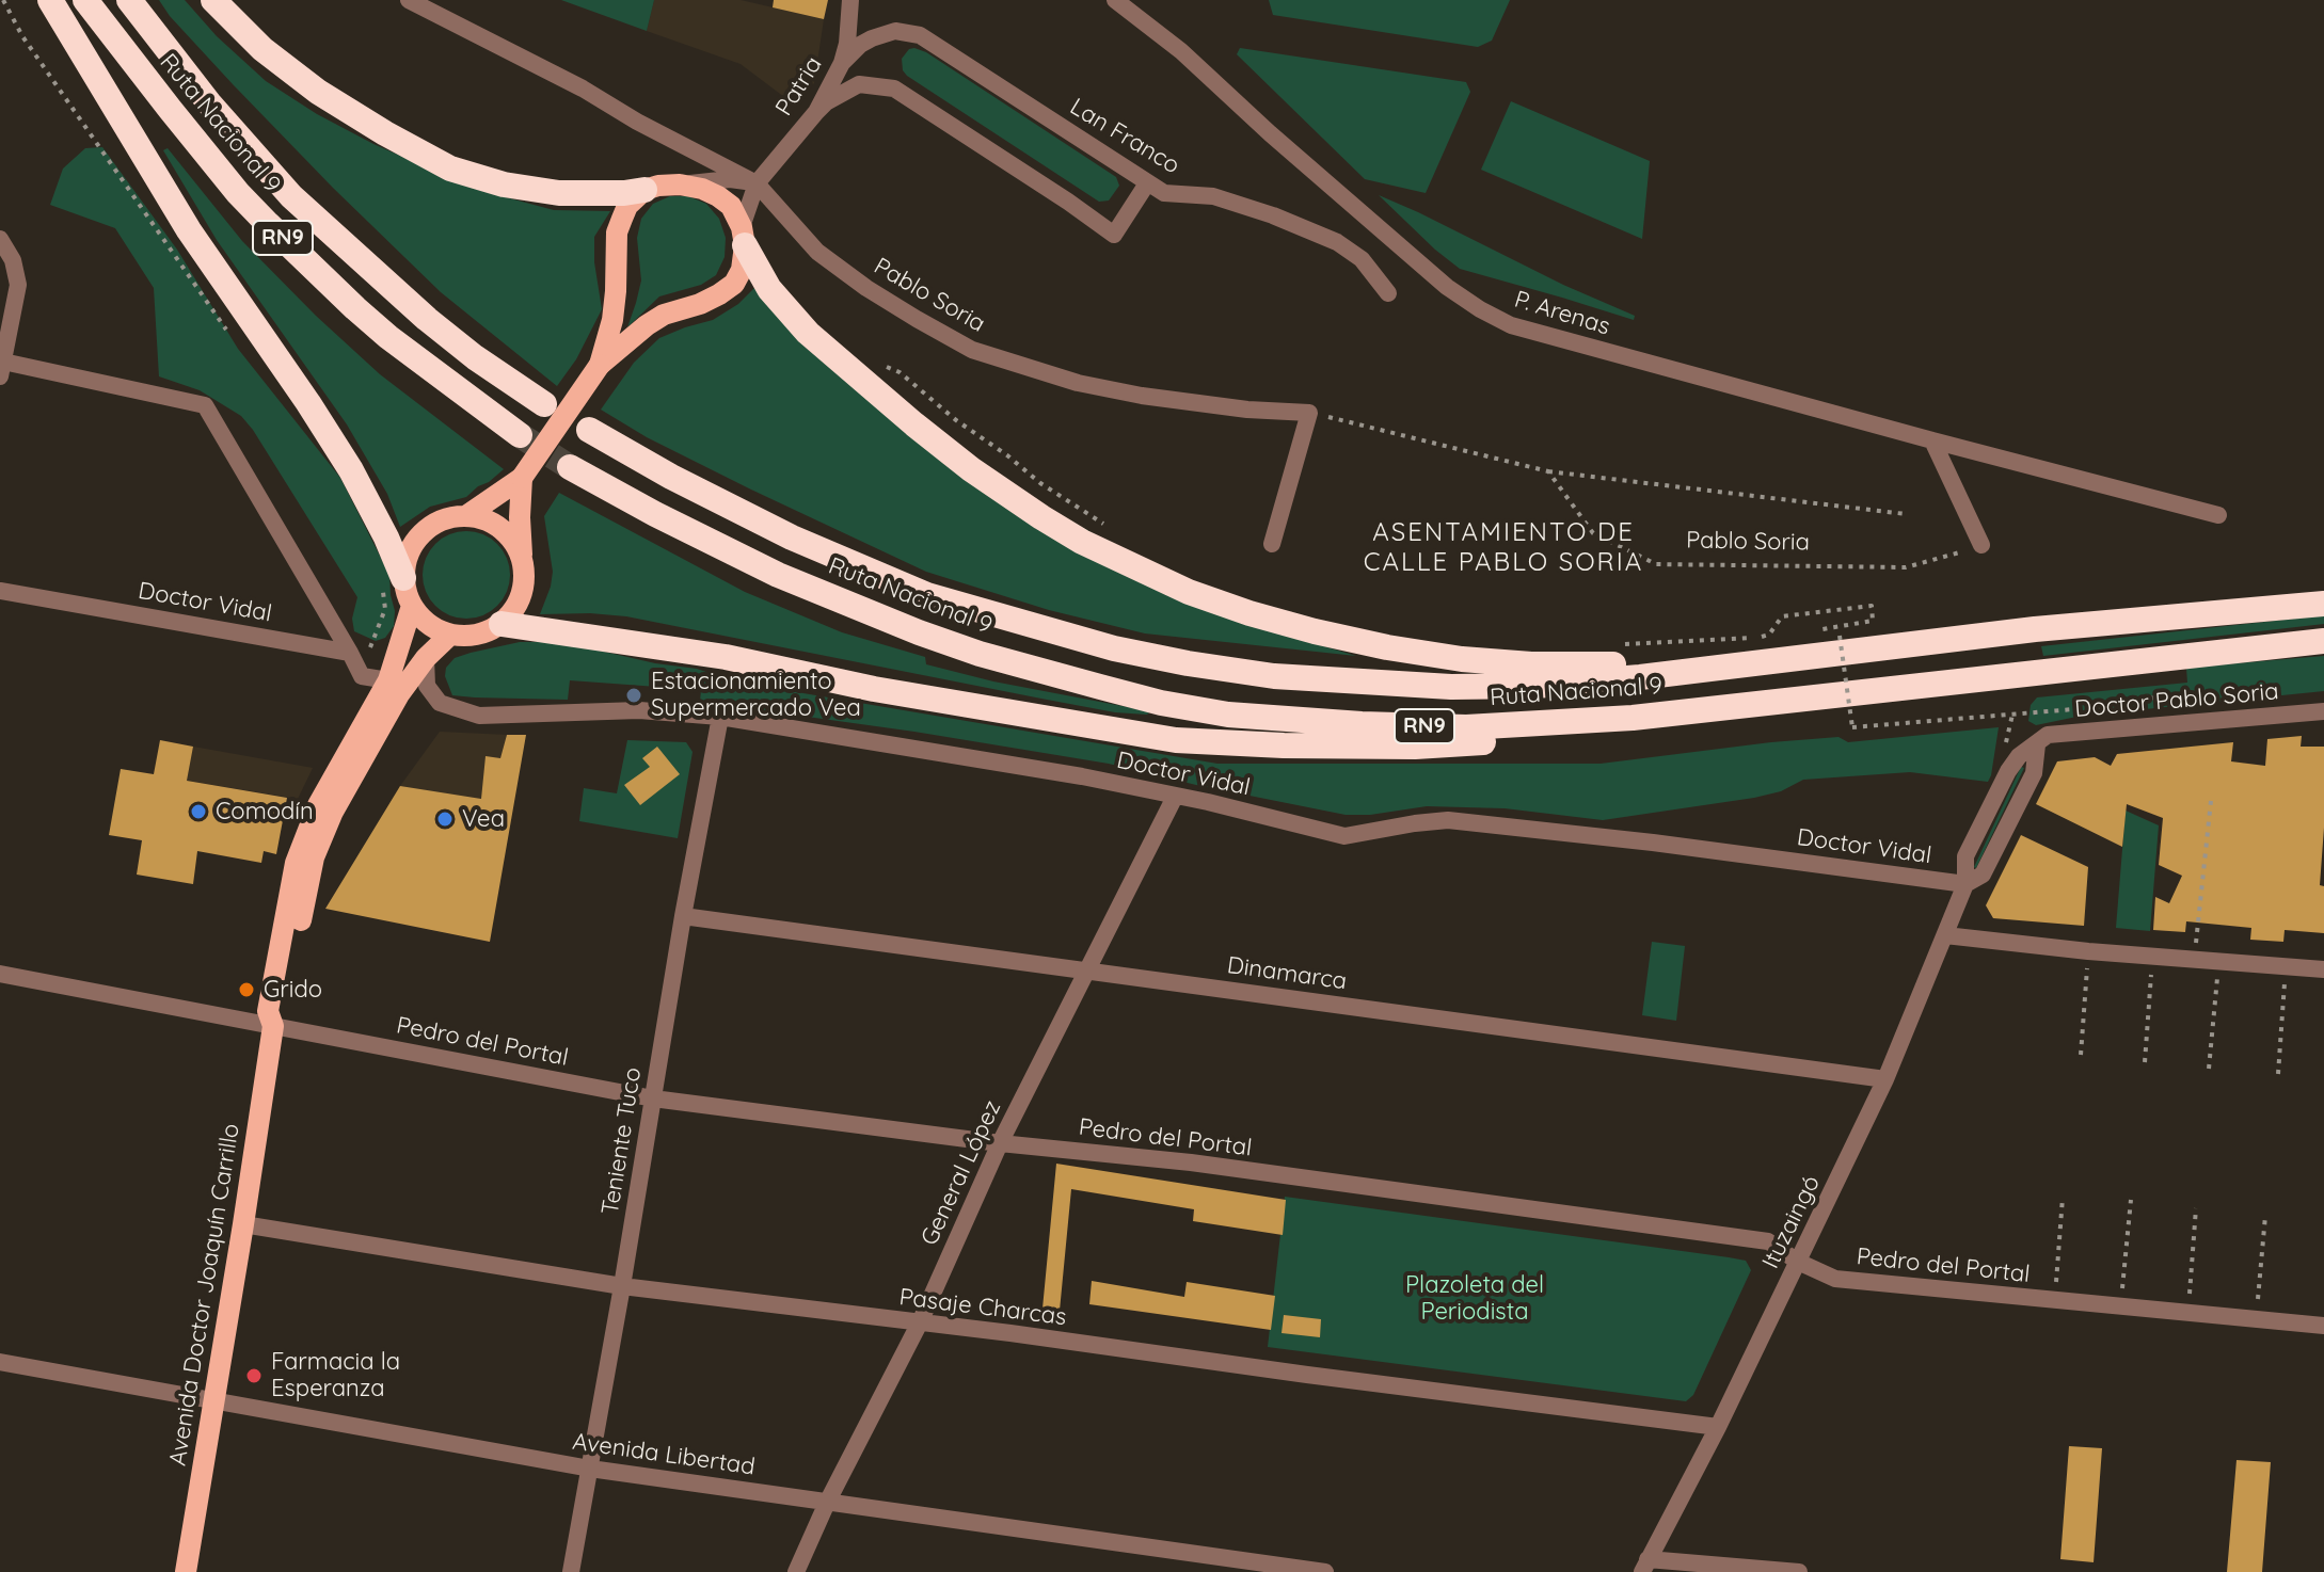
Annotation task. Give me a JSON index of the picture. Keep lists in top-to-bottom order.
{
  "streets": {
    "highway": ["Ruta Nacional 9", "RN9"],
    "main road": ["Avenida Doctor Joaquín Carrillo"],
    "street": [
      "Patria",
      "Lan Franco",
      "Pablo Soria",
      "P. Arenas",
      "Doctor Vidal",
      "Doctor Pablo Soria",
      "Dinamarca",
      "Pedro del Portal",
      "Teniente Tuco",
      "General López",
      "Ituzaingó",
      "Pasaje Charcas",
      "Avenida Libertad"
    ]
  },
  "crossings": [
    ["Patria", "Lan Franco"],
    ["Patria", "Pablo Soria"],
    ["Doctor Vidal", "Teniente Tuco"],
    ["Doctor Vidal", "General López"],
    ["Doctor Vidal", "Ituzaingó"],
    ["Doctor Vidal", "Avenida Doctor Joaquín Carrillo"],
    ["Doctor Pablo Soria", "Ituzaingó"],
    ["Dinamarca", "Teniente Tuco"],
    ["Dinamarca", "General López"],
    ["Dinamarca", "Ituzaingó"],
    ["Pedro del Portal", "Teniente Tuco"],
    ["Pedro del Portal", "General López"],
    ["Pedro del Portal", "Ituzaingó"],
    ["Pedro del Portal", "Avenida Doctor Joaquín Carrillo"],
    ["Teniente Tuco", "Pasaje Charcas"],
    ["Teniente Tuco", "Avenida Libertad"],
    ["General López", "Pasaje Charcas"],
    ["General López", "Avenida Libertad"],
    ["Ituzaingó", "Pasaje Charcas"],
    ["Avenida Doctor Joaquín Carrillo", "Pasaje Charcas"],
    ["Avenida Doctor Joaquín Carrillo", "Avenida Libertad"]
  ],
  "districts": ["ASENTAMIENTO DE CALLE PABLO SORIA"],
  "parks": ["Plazoleta del Periodista"],
  "places": [
    "Estacionamiento Supermercado Vea",
    "Comodín",
    "Vea",
    "Grido",
    "Farmacia la Esperanza"
  ]
}
